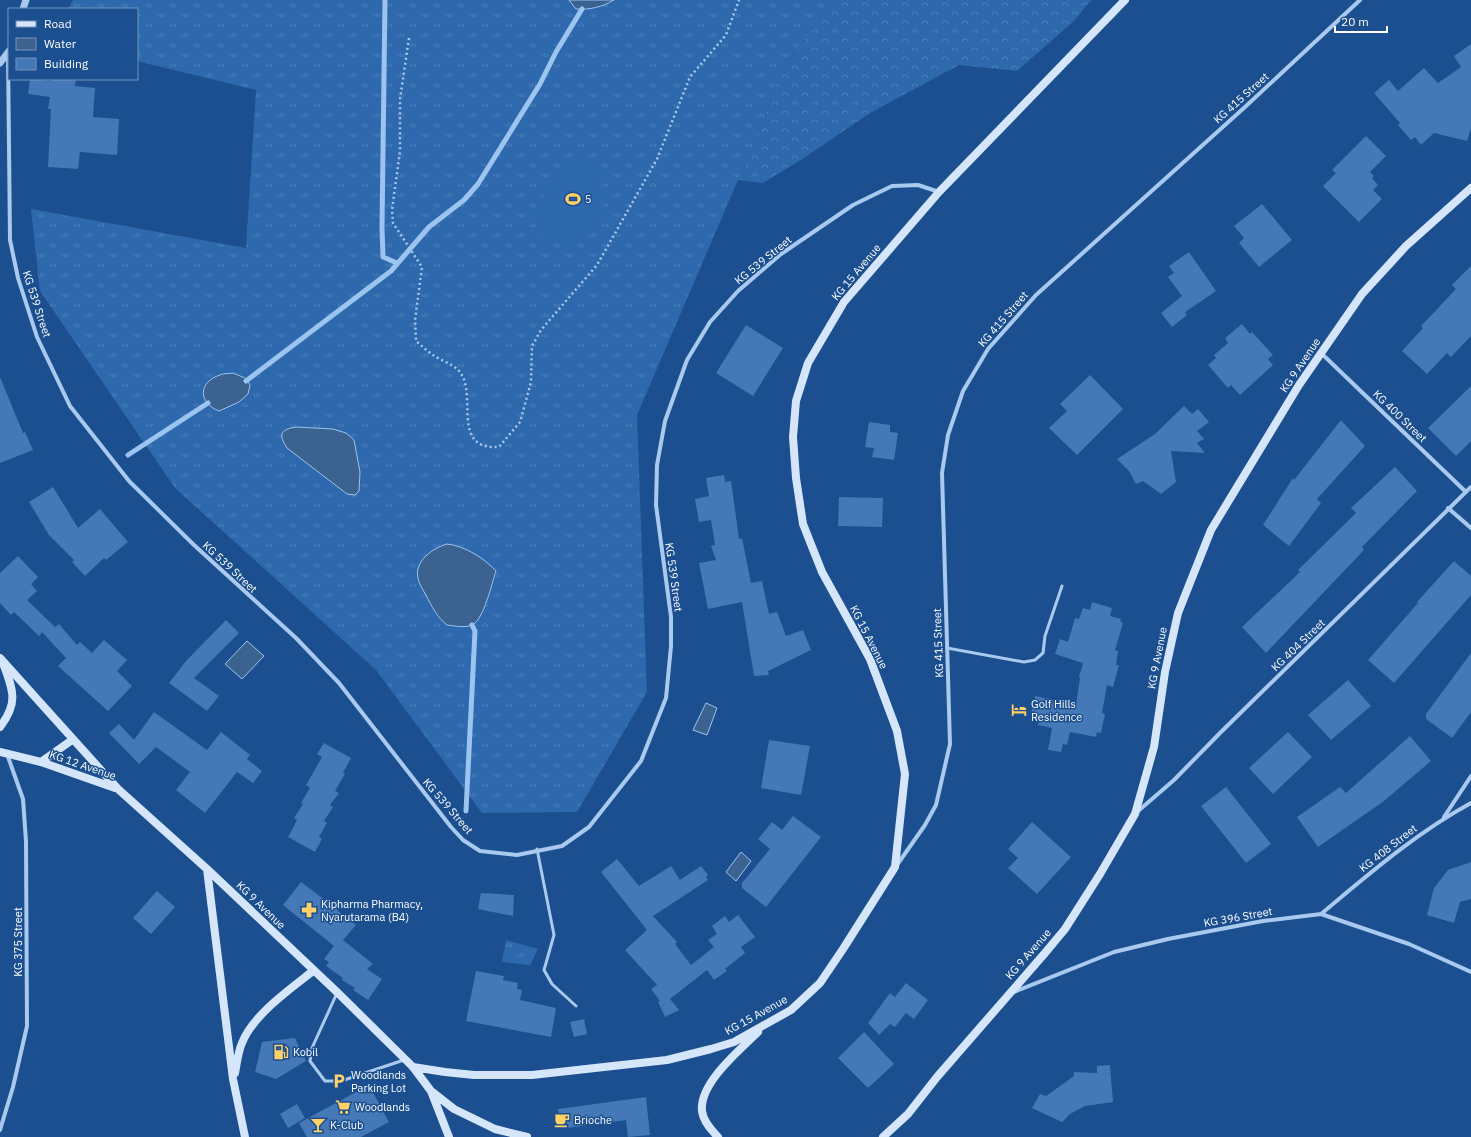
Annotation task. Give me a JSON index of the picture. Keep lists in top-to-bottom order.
{
  "streets": {
    "main road": ["KG 15 Avenue", "KG 9 Avenue", "KG 12 Avenue"],
    "street": [
      "KG 415 Street",
      "KG 539 Street",
      "KG 400 Street",
      "KG 404 Street",
      "KG 408 Street",
      "KG 396 Street",
      "KG 375 Street"
    ]
  },
  "crossings": [
    ["KG 415 Street", "KG 15 Avenue"],
    ["KG 539 Street", "KG 15 Avenue"],
    ["KG 15 Avenue", "KG 9 Avenue"],
    ["KG 9 Avenue", "KG 400 Street"],
    ["KG 9 Avenue", "KG 404 Street"],
    ["KG 9 Avenue", "KG 12 Avenue"],
    ["KG 9 Avenue", "KG 396 Street"],
    ["KG 400 Street", "KG 404 Street"],
    ["KG 12 Avenue", "KG 375 Street"],
    ["KG 408 Street", "KG 396 Street"]
  ],
  "places": {
    "sports": ["5"],
    "hotel": ["Golf Hills Residence"],
    "pharmacy": ["Kipharma Pharmacy, Nyarutarama (B4)"],
    "fuel station": ["Kobil"],
    "parking": ["Woodlands Parking Lot"],
    "supermarket": ["Woodlands"],
    "cafe": ["Brioche"],
    "bar": ["K-Club"]
  },
  "legend": ["Road", "Water", "Building"],
  "scale_bar": "20 m"
}
